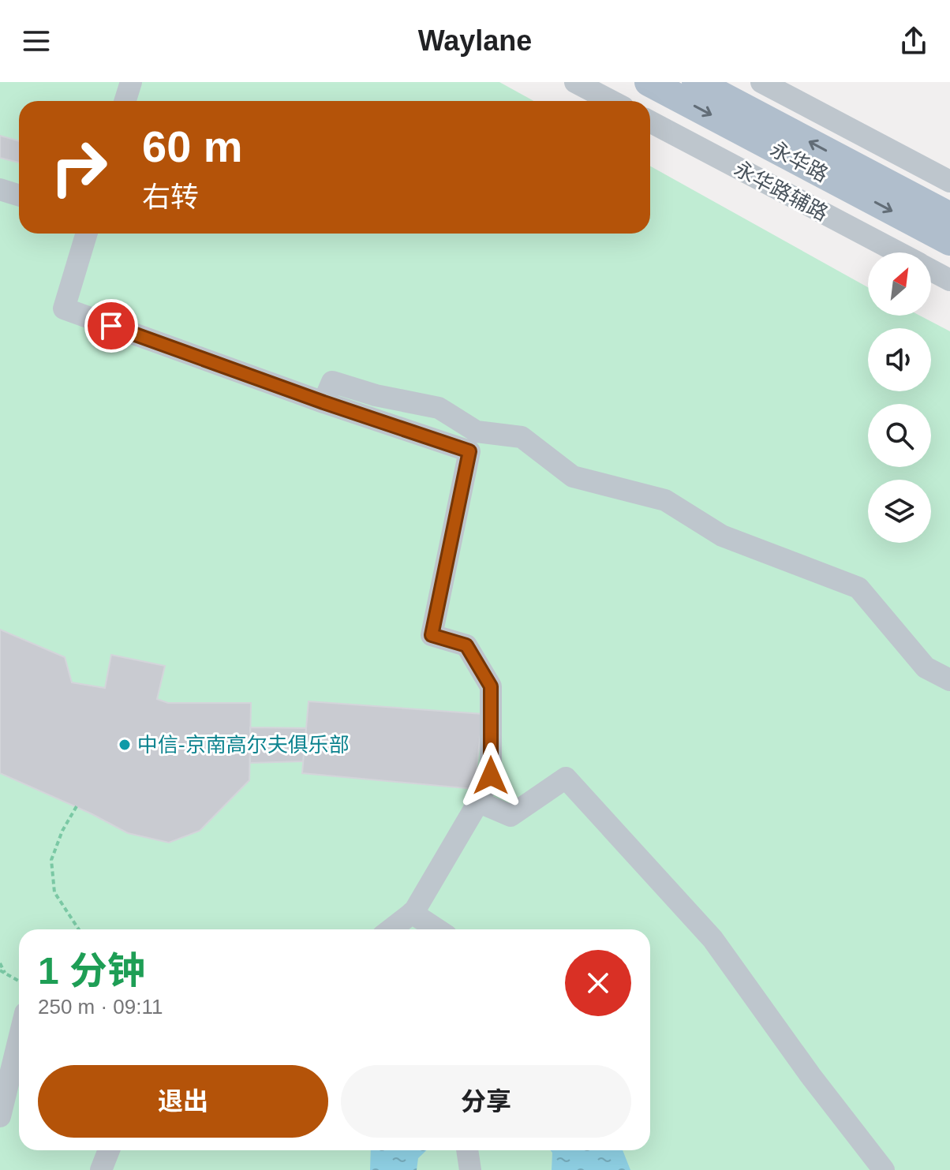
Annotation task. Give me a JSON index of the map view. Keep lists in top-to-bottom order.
{
  "streets": {
    "main road": ["永华路"],
    "street": ["永华路辅路"]
  },
  "places": ["中信-京南高尔夫俱乐部"],
  "north": "top right",
  "page": {
    "header": "Waylane",
    "turn": ["60 m", "右转"],
    "heading": ["1 分钟", "250 m · 09:11"],
    "buttons": ["退出", "分享"]
  }
}
